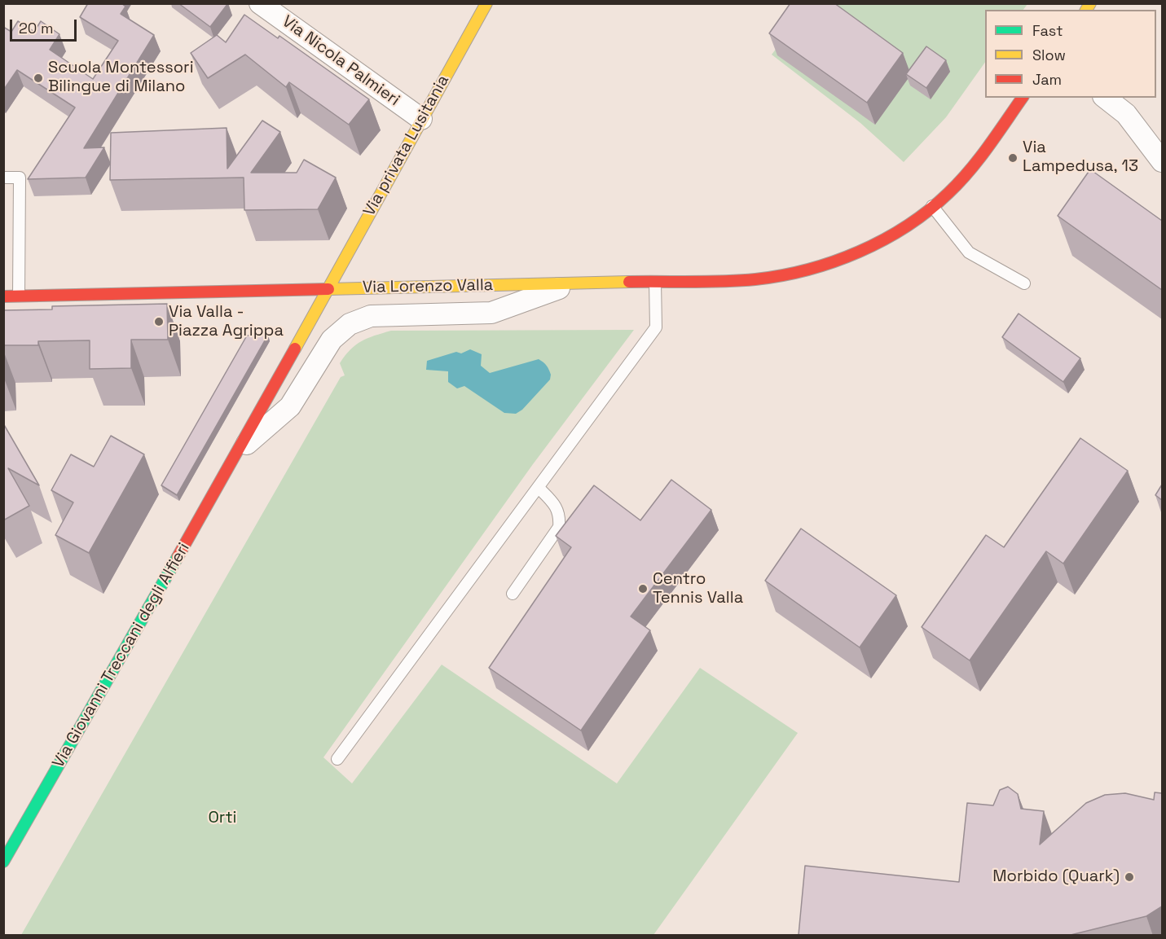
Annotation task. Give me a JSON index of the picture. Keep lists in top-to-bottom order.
{
  "streets": {
    "main road": ["Via privata Lusitania", "Via Lorenzo Valla", "Via Giovanni Treccani degli Alfieri"],
    "street": ["Via Nicola Palmieri"]
  },
  "crossings": [
    ["Via Nicola Palmieri", "Via privata Lusitania"],
    ["Via privata Lusitania", "Via Lorenzo Valla"],
    ["Via privata Lusitania", "Via Giovanni Treccani degli Alfieri"],
    ["Via Lorenzo Valla", "Via Giovanni Treccani degli Alfieri"]
  ],
  "parks": ["Orti"],
  "places": [
    "Scuola Montessori Bilingue di Milano",
    "Via Lampedusa, 13",
    "Via Valla - Piazza Agrippa",
    "Centro Tennis Valla",
    "Morbido (Quark)"
  ],
  "legend": ["Fast", "Slow", "Jam"],
  "scale_bar": "20 m"
}
